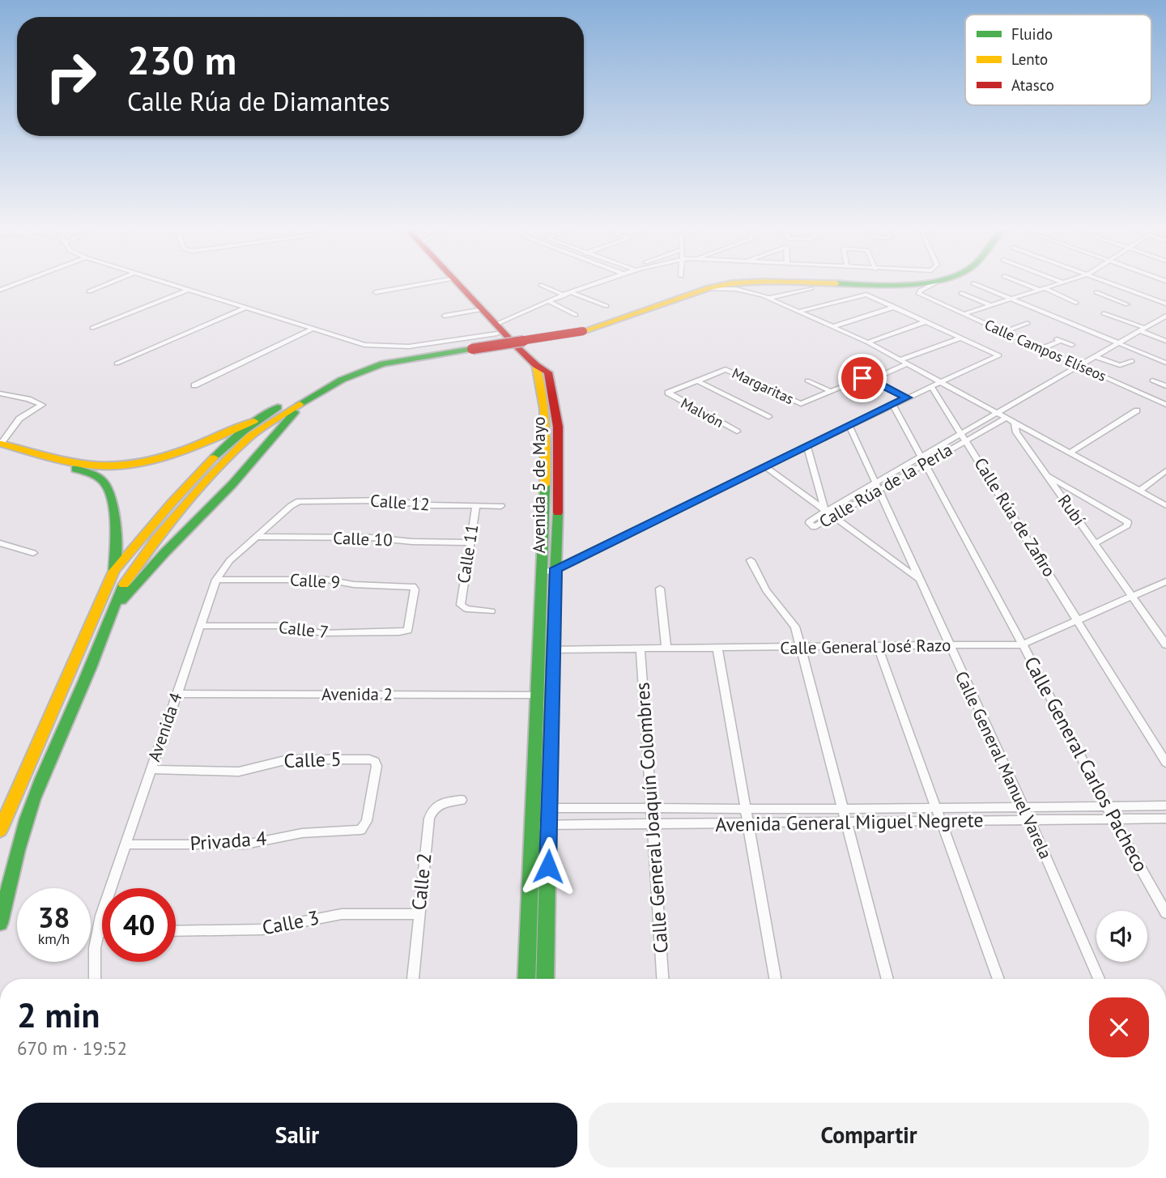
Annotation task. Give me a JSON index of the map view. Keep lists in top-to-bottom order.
{
  "streets": {
    "main road": ["Avenida 5 de Mayo"],
    "street": [
      "Calle Campos Elíseos",
      "Margaritas",
      "Malvón",
      "Calle Rúa de la Perla",
      "Calle 12",
      "Rubí",
      "Calle Rúa de Zafiro",
      "Calle 10",
      "Calle 11",
      "Calle 9",
      "Calle 7",
      "Calle General José Razo",
      "Avenida 2",
      "Avenida 4",
      "Calle 5",
      "Calle General Carlos Pacheco",
      "Calle General Manuel Varela",
      "Calle General Joaquín Colombres",
      "Avenida General Miguel Negrete",
      "Privada 4",
      "Calle 2",
      "Calle 3"
    ]
  },
  "crossings": [
    ["Calle Campos Elíseos", "Calle Rúa de la Perla"],
    ["Margaritas", "Malvón"],
    ["Avenida 5 de Mayo", "Calle General José Razo"],
    ["Avenida 5 de Mayo", "Avenida 2"],
    ["Avenida 5 de Mayo", "Avenida General Miguel Negrete"],
    ["Calle Rúa de la Perla", "Calle Rúa de Zafiro"],
    ["Calle Rúa de la Perla", "Calle General Carlos Pacheco"],
    ["Calle Rúa de la Perla", "Calle General Manuel Varela"],
    ["Calle 12", "Calle 11"],
    ["Calle 12", "Avenida 4"],
    ["Rubí", "Calle General José Razo"],
    ["Calle Rúa de Zafiro", "Calle General José Razo"],
    ["Calle 10", "Calle 11"],
    ["Calle 10", "Avenida 4"],
    ["Calle 9", "Calle 7"],
    ["Calle 9", "Avenida 4"],
    ["Calle 7", "Avenida 4"],
    ["Calle General José Razo", "Calle General Carlos Pacheco"],
    ["Calle General José Razo", "Calle General Manuel Varela"],
    ["Calle General José Razo", "Calle General Joaquín Colombres"],
    ["Avenida 2", "Avenida 4"],
    ["Avenida 4", "Calle 5"],
    ["Avenida 4", "Privada 4"],
    ["Calle 5", "Privada 4"],
    ["Calle General Carlos Pacheco", "Avenida General Miguel Negrete"],
    ["Calle General Manuel Varela", "Avenida General Miguel Negrete"],
    ["Calle General Joaquín Colombres", "Avenida General Miguel Negrete"],
    ["Calle 2", "Calle 3"]
  ],
  "legend": ["Fluido", "Lento", "Atasco"],
  "page": {
    "turn": ["230 m", "Calle Rúa de Diamantes"],
    "speed": "38 km/h",
    "limit": "40",
    "heading": ["2 min", "670 m · 19:52"],
    "buttons": ["Salir", "Compartir"]
  }
}
